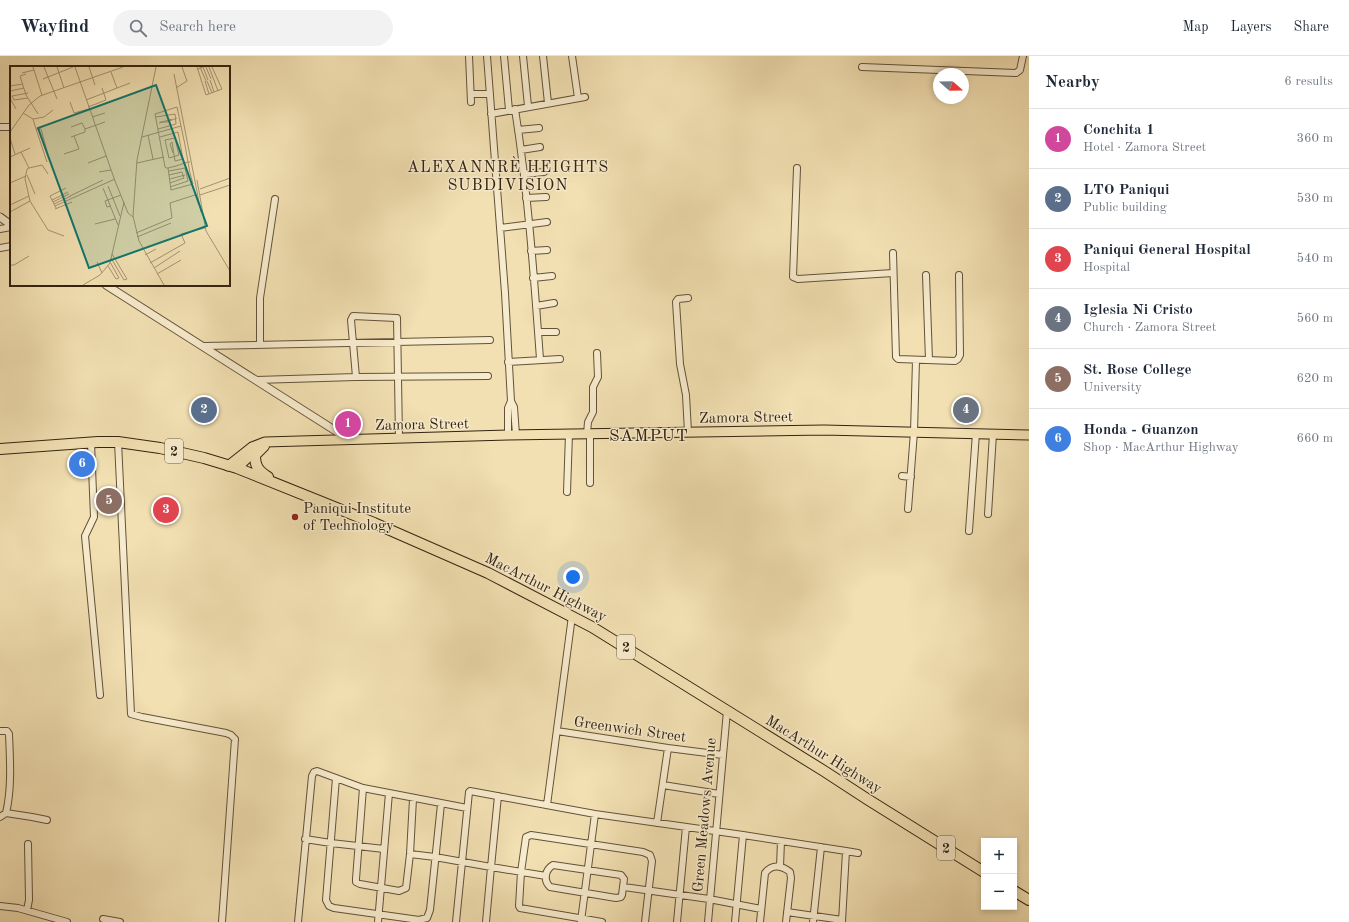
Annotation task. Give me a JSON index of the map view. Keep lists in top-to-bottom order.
{
  "streets": {
    "highway": ["2", "MacArthur Highway"],
    "main road": ["Zamora Street"],
    "street": ["Greenwich Street", "Green Meadows Avenue"]
  },
  "crossings": [
    ["Zamora Street", "MacArthur Highway"],
    ["MacArthur Highway", "Green Meadows Avenue"],
    ["Greenwich Street", "Green Meadows Avenue"]
  ],
  "districts": ["ALEXANNRÈ HEIGHTS SUBDIVISION", "SAMPUT"],
  "places": ["Paniqui Institute of Technology"],
  "north": "right",
  "page": {
    "header": "Wayfind",
    "search": "Search here",
    "nav": ["Map", "Layers", "Share"],
    "heading": ["Nearby", "6 results"],
    "list": [
      {
        "mark": "1",
        "name": "Conchita 1",
        "note": "Hotel · Zamora Street",
        "value": "360 m"
      },
      {
        "mark": "2",
        "name": "LTO Paniqui",
        "note": "Public building",
        "value": "530 m"
      },
      {
        "mark": "3",
        "name": "Paniqui General Hospital",
        "note": "Hospital",
        "value": "540 m"
      },
      {
        "mark": "4",
        "name": "Iglesia Ni Cristo",
        "note": "Church · Zamora Street",
        "value": "560 m"
      },
      {
        "mark": "5",
        "name": "St. Rose College",
        "note": "University",
        "value": "620 m"
      },
      {
        "mark": "6",
        "name": "Honda - Guanzon",
        "note": "Shop · MacArthur Highway",
        "value": "660 m"
      }
    ],
    "pins": [
      "2",
      "4",
      "1",
      "6",
      "5",
      "3"
    ],
    "map_buttons": ["+", "−"]
  }
}
